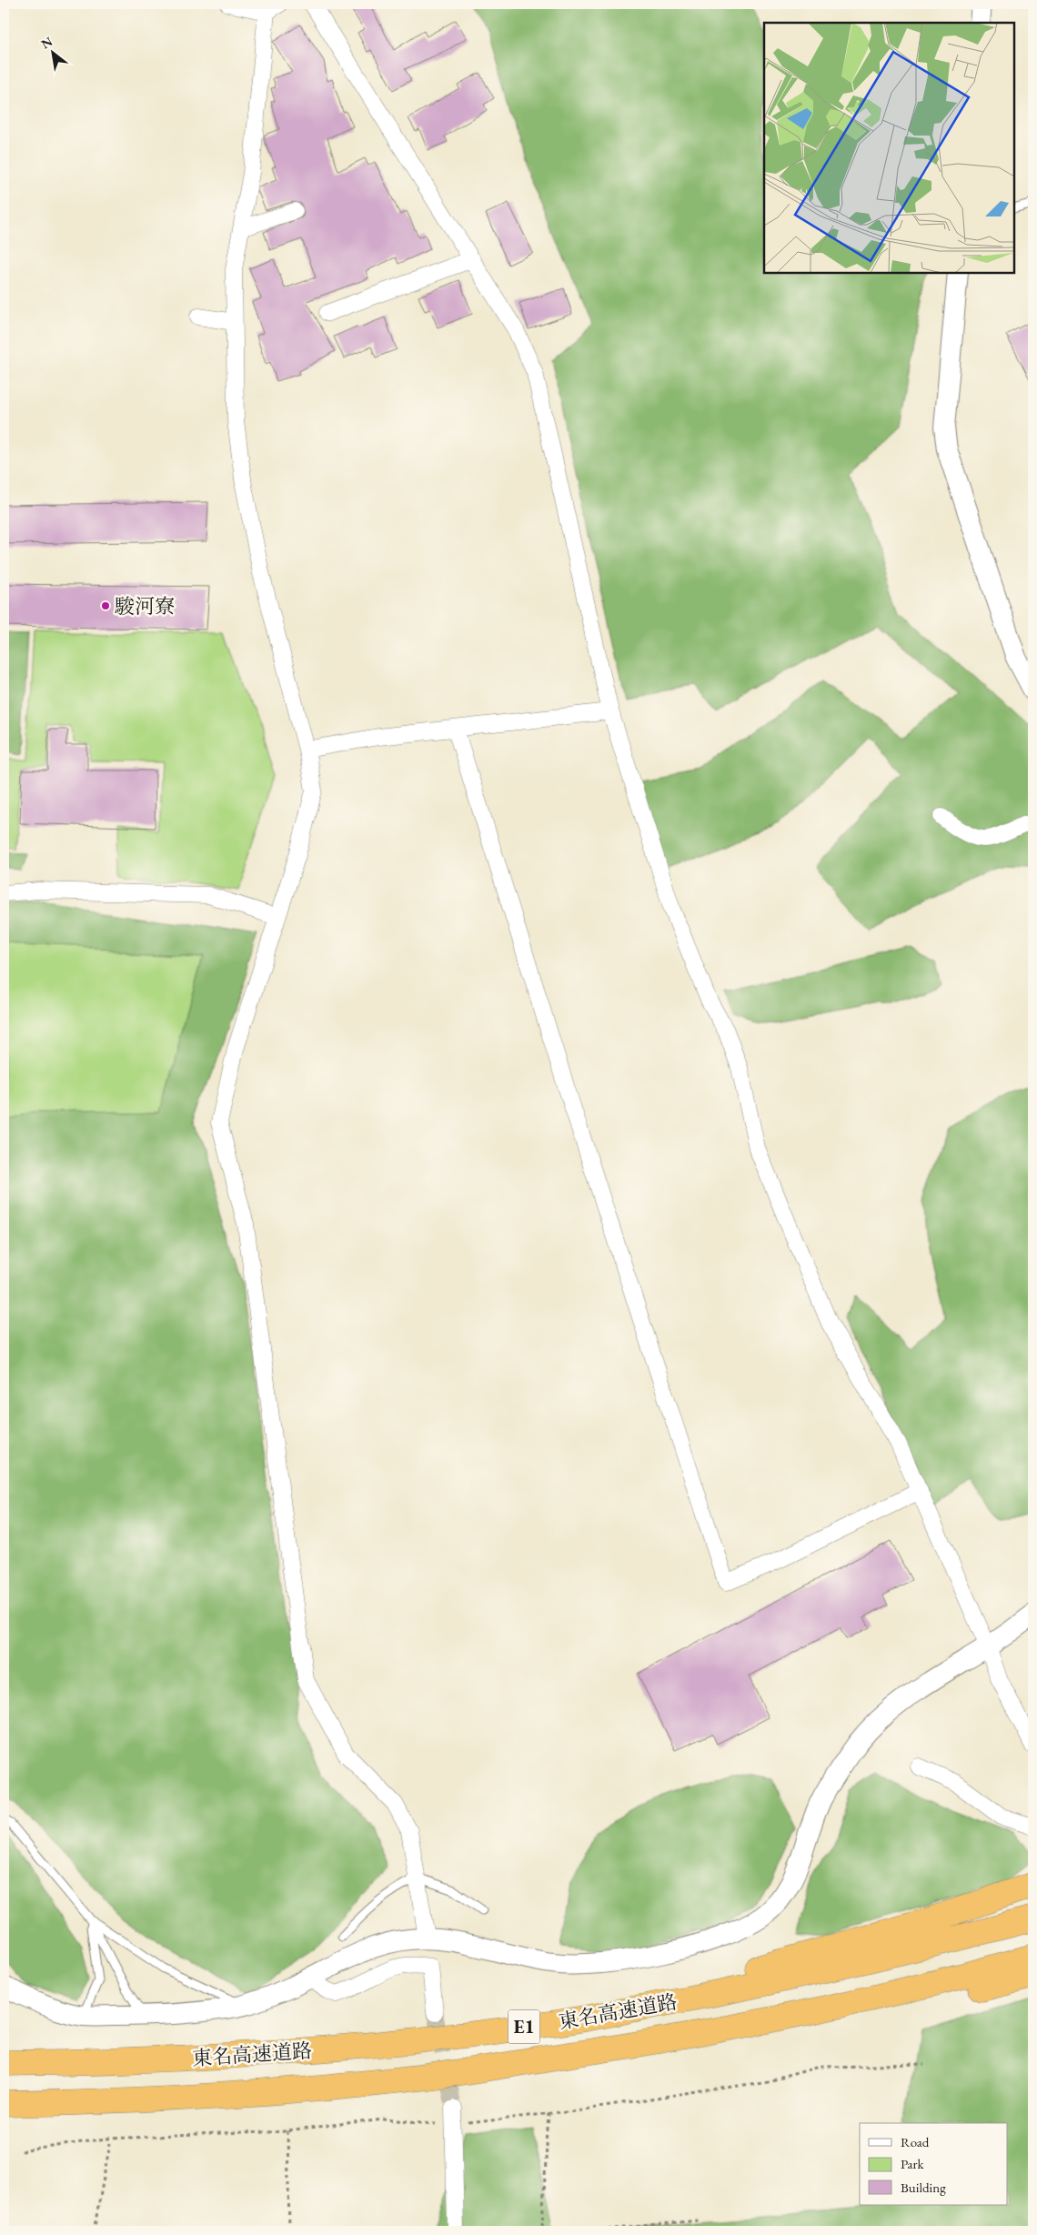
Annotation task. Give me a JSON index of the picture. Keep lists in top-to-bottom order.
{
  "streets": {
    "highway": ["東名高速道路", "E1"]
  },
  "places": ["駿河寮"],
  "legend": ["Road", "Park", "Building"],
  "north": "top left"
}
